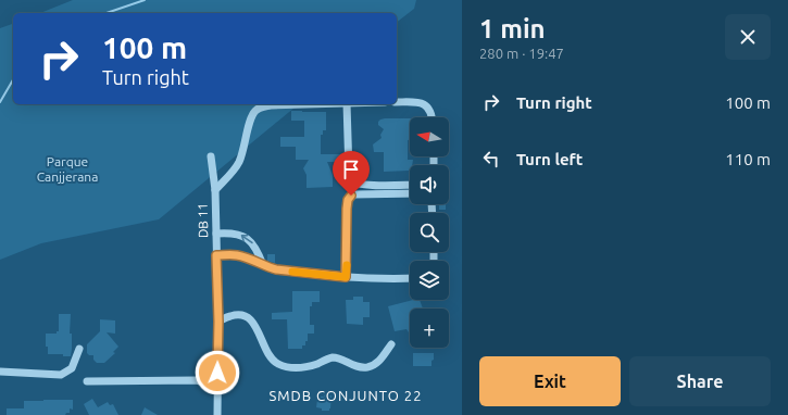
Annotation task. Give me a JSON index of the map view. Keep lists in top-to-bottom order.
{
  "streets": {
    "street": ["DB 11"]
  },
  "districts": ["SMDB CONJUNTO 22"],
  "parks": ["Parque Canjjerana"],
  "north": "left",
  "page": {
    "heading": ["1 min", "280 m · 19:47"],
    "turn": ["100 m", "Turn right"],
    "list": [
      {
        "name": "Turn right",
        "value": "100 m"
      },
      {
        "name": "Turn left",
        "value": "110 m"
      }
    ],
    "map_buttons": "+",
    "buttons": ["Exit", "Share"]
  }
}
